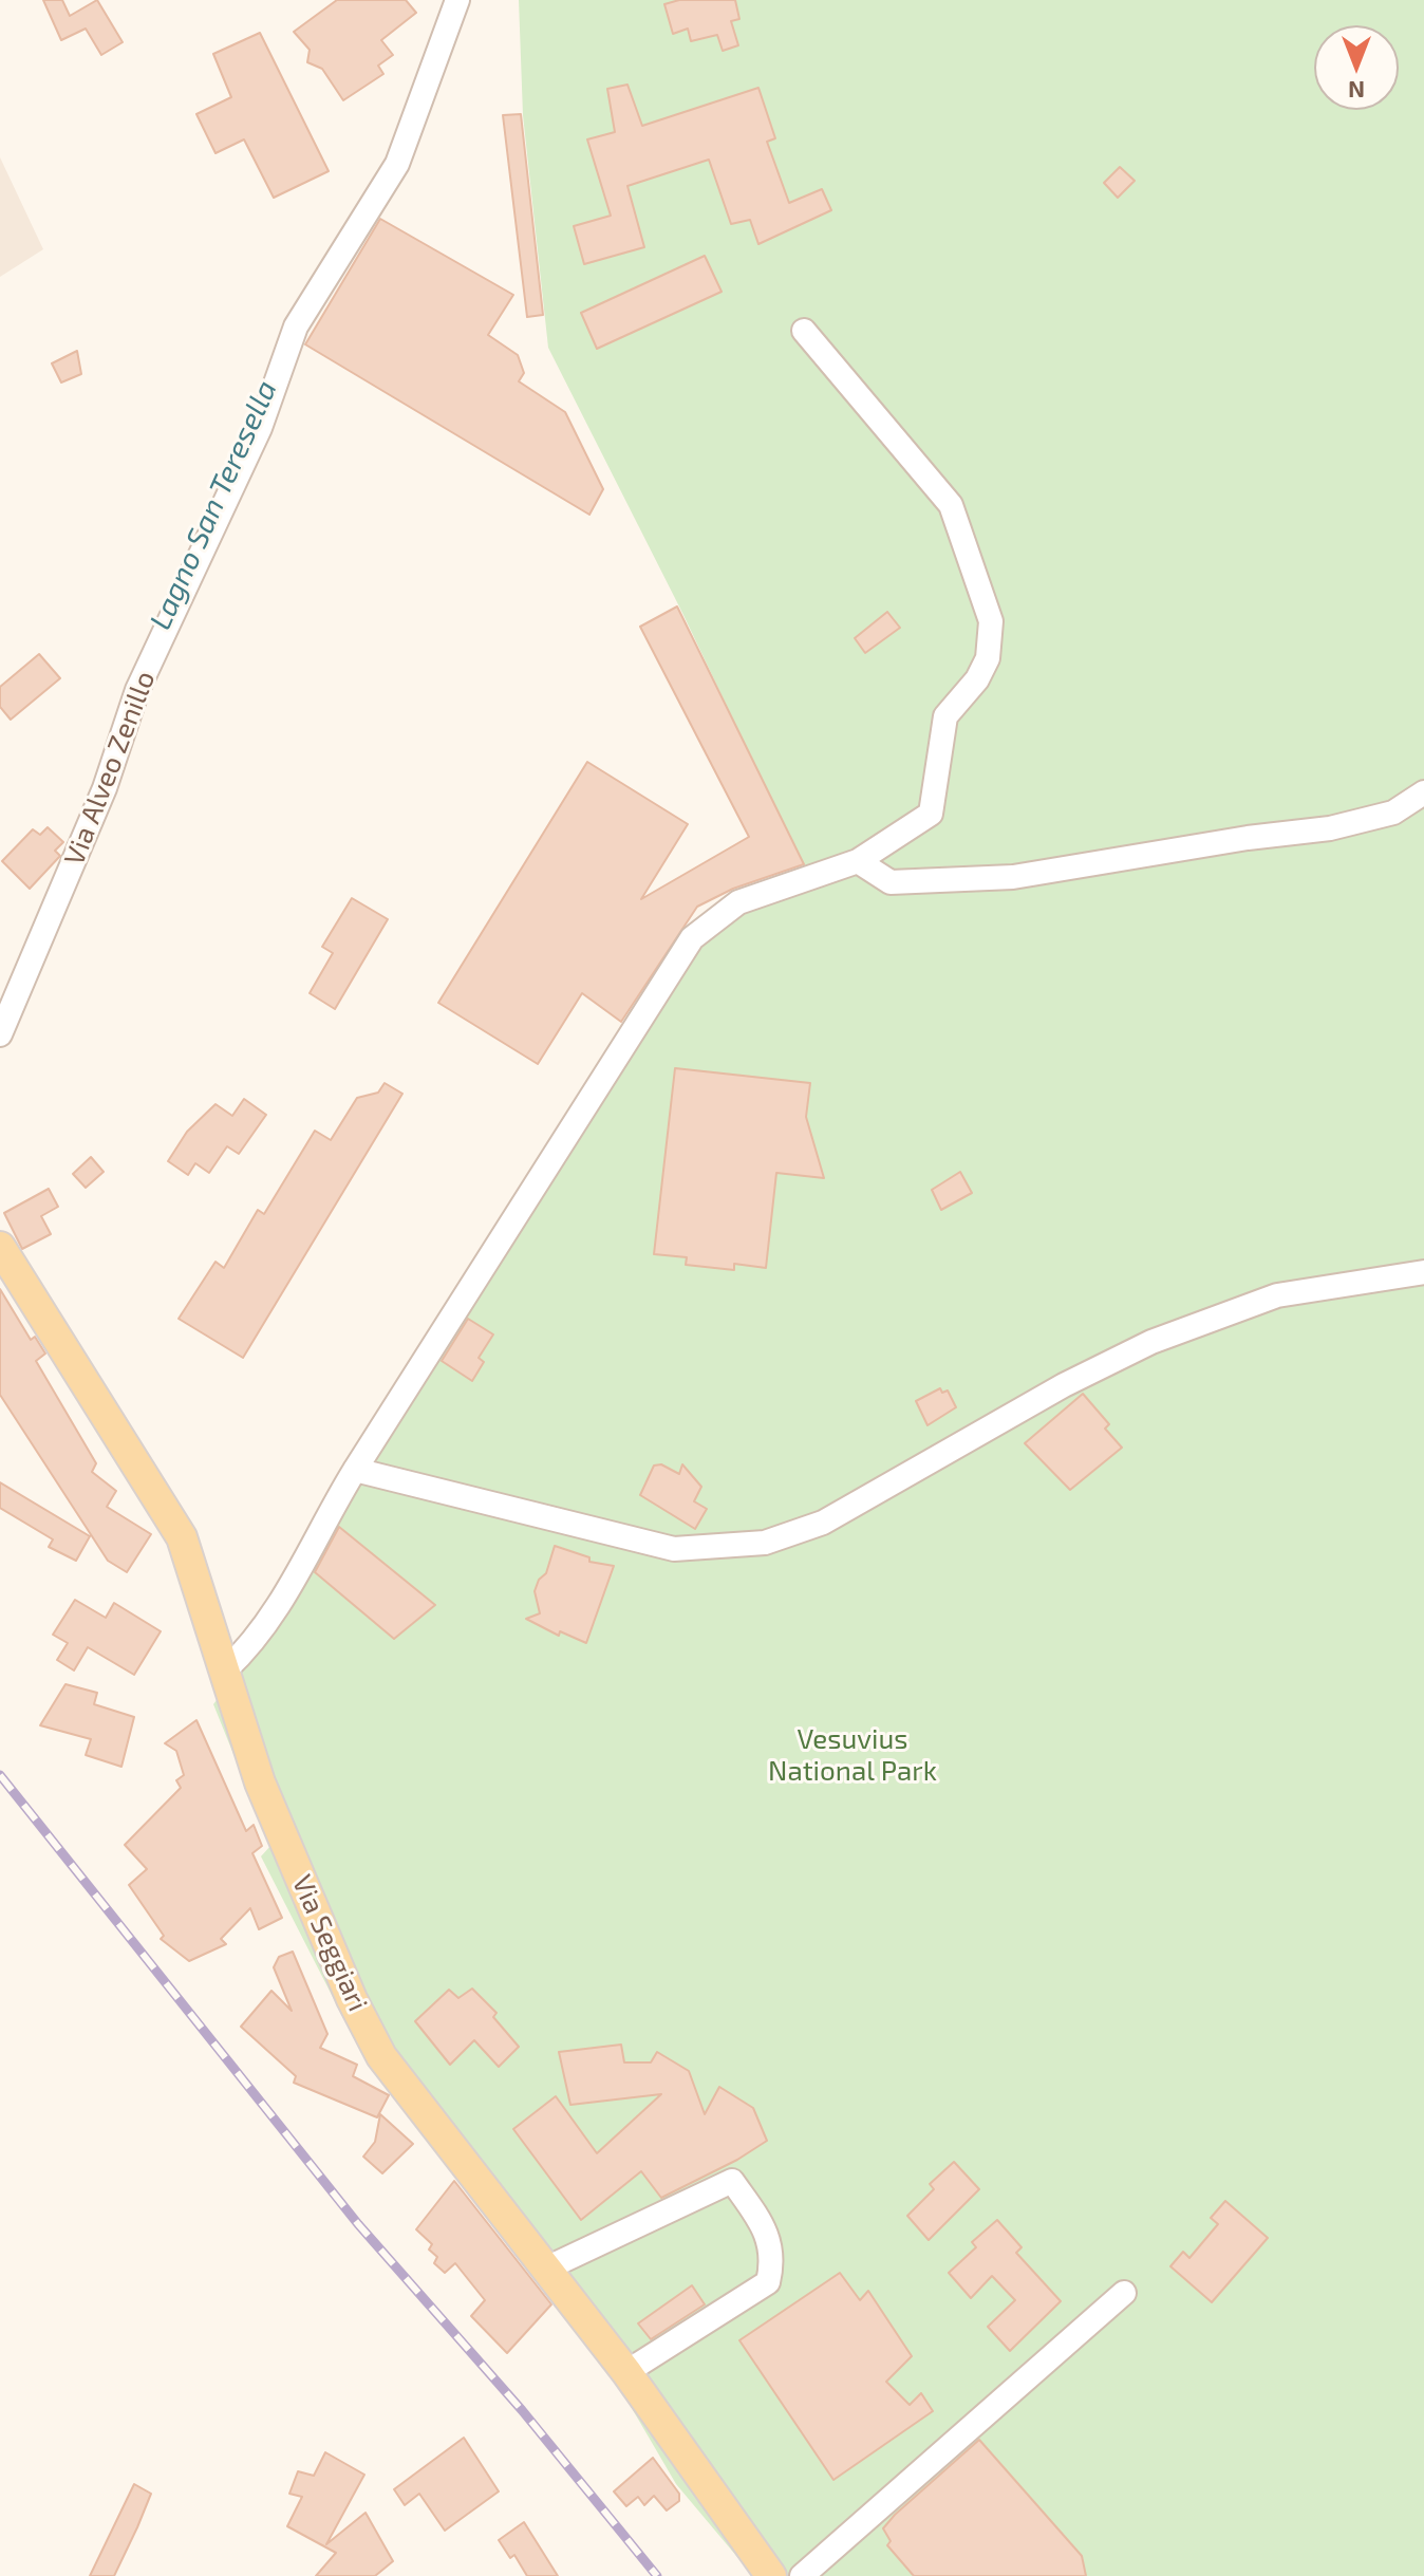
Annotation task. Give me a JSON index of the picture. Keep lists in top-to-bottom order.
{
  "streets": {
    "main road": ["Via Seggiari"],
    "street": ["Via Alveo Zenillo"]
  },
  "water": ["Lagno San Teresella"],
  "parks": ["Vesuvius National Park"],
  "north": "bottom"
}
